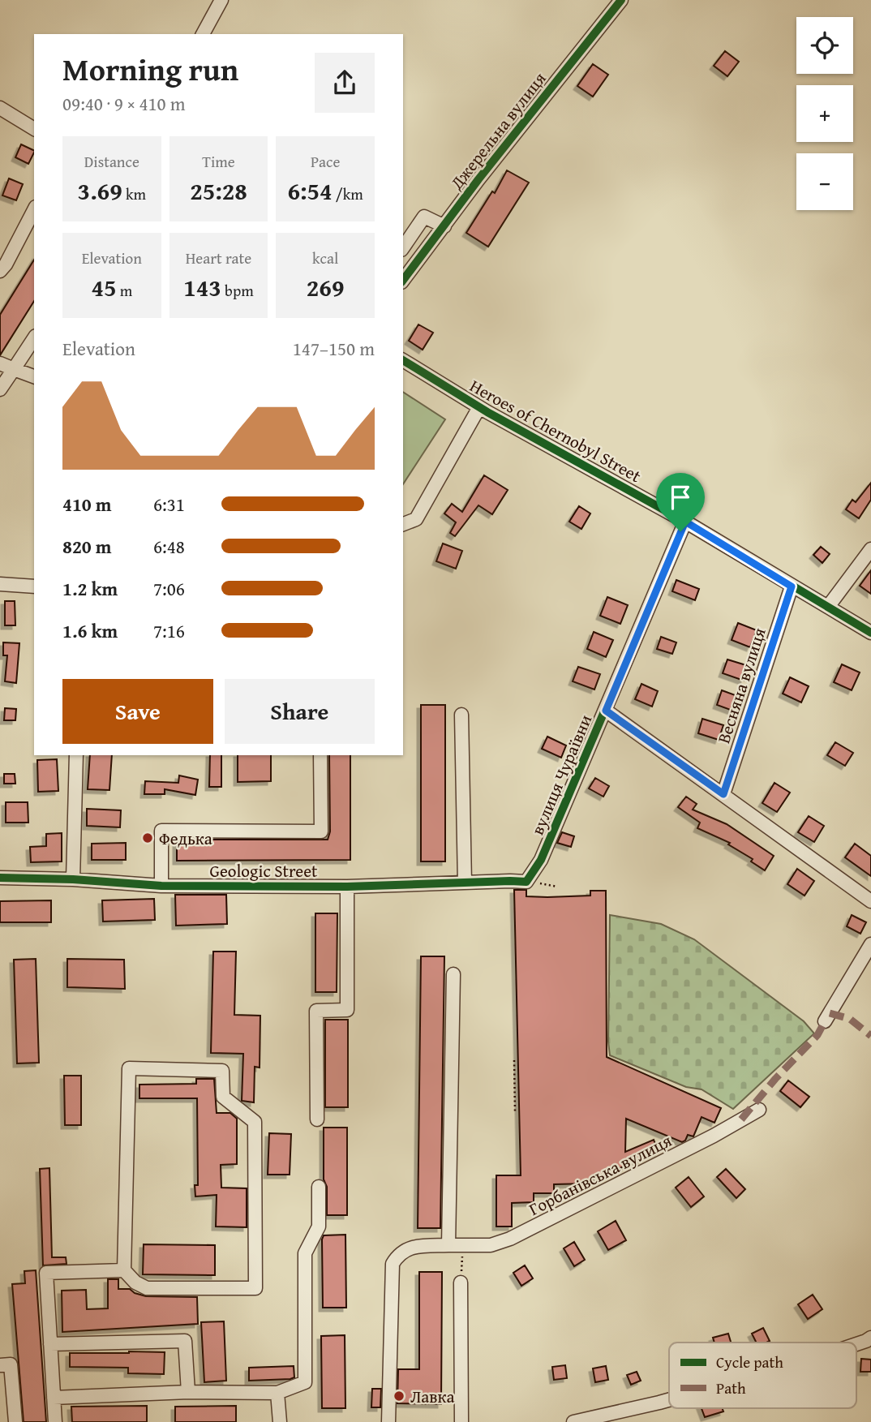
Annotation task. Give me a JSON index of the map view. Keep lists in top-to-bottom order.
{
  "streets": {
    "street": [
      "Джерельна вулиця",
      "Heroes of Chernobyl Street",
      "Весняна вулиця",
      "вулиця Чураївни",
      "Geologic Street",
      "Горбанівська вулиця"
    ]
  },
  "crossings": [
    ["Heroes of Chernobyl Street", "Весняна вулиця"],
    ["Heroes of Chernobyl Street", "вулиця Чураївни"],
    ["вулиця Чураївни", "Geologic Street"]
  ],
  "places": ["Федька", "Лавка"],
  "legend": ["Cycle path", "Path"],
  "page": {
    "map_buttons": ["+", "−"],
    "heading": ["Morning run", "09:40 · 9 × 410 m"],
    "stats": [
      ["Distance", "3.69 km"],
      ["Time", "25:28"],
      ["Pace", "6:54 /km"],
      ["Elevation", "45 m"],
      ["Heart rate", "143 bpm"],
      ["kcal", "269"]
    ],
    "chart": ["Elevation", "147–150 m"],
    "list": [
      {
        "name": "410 m",
        "note": "6:31"
      },
      {
        "name": "820 m",
        "note": "6:48"
      },
      {
        "name": "1.2 km",
        "note": "7:06"
      },
      {
        "name": "1.6 km",
        "note": "7:16"
      }
    ],
    "buttons": ["Save", "Share"]
  }
}
